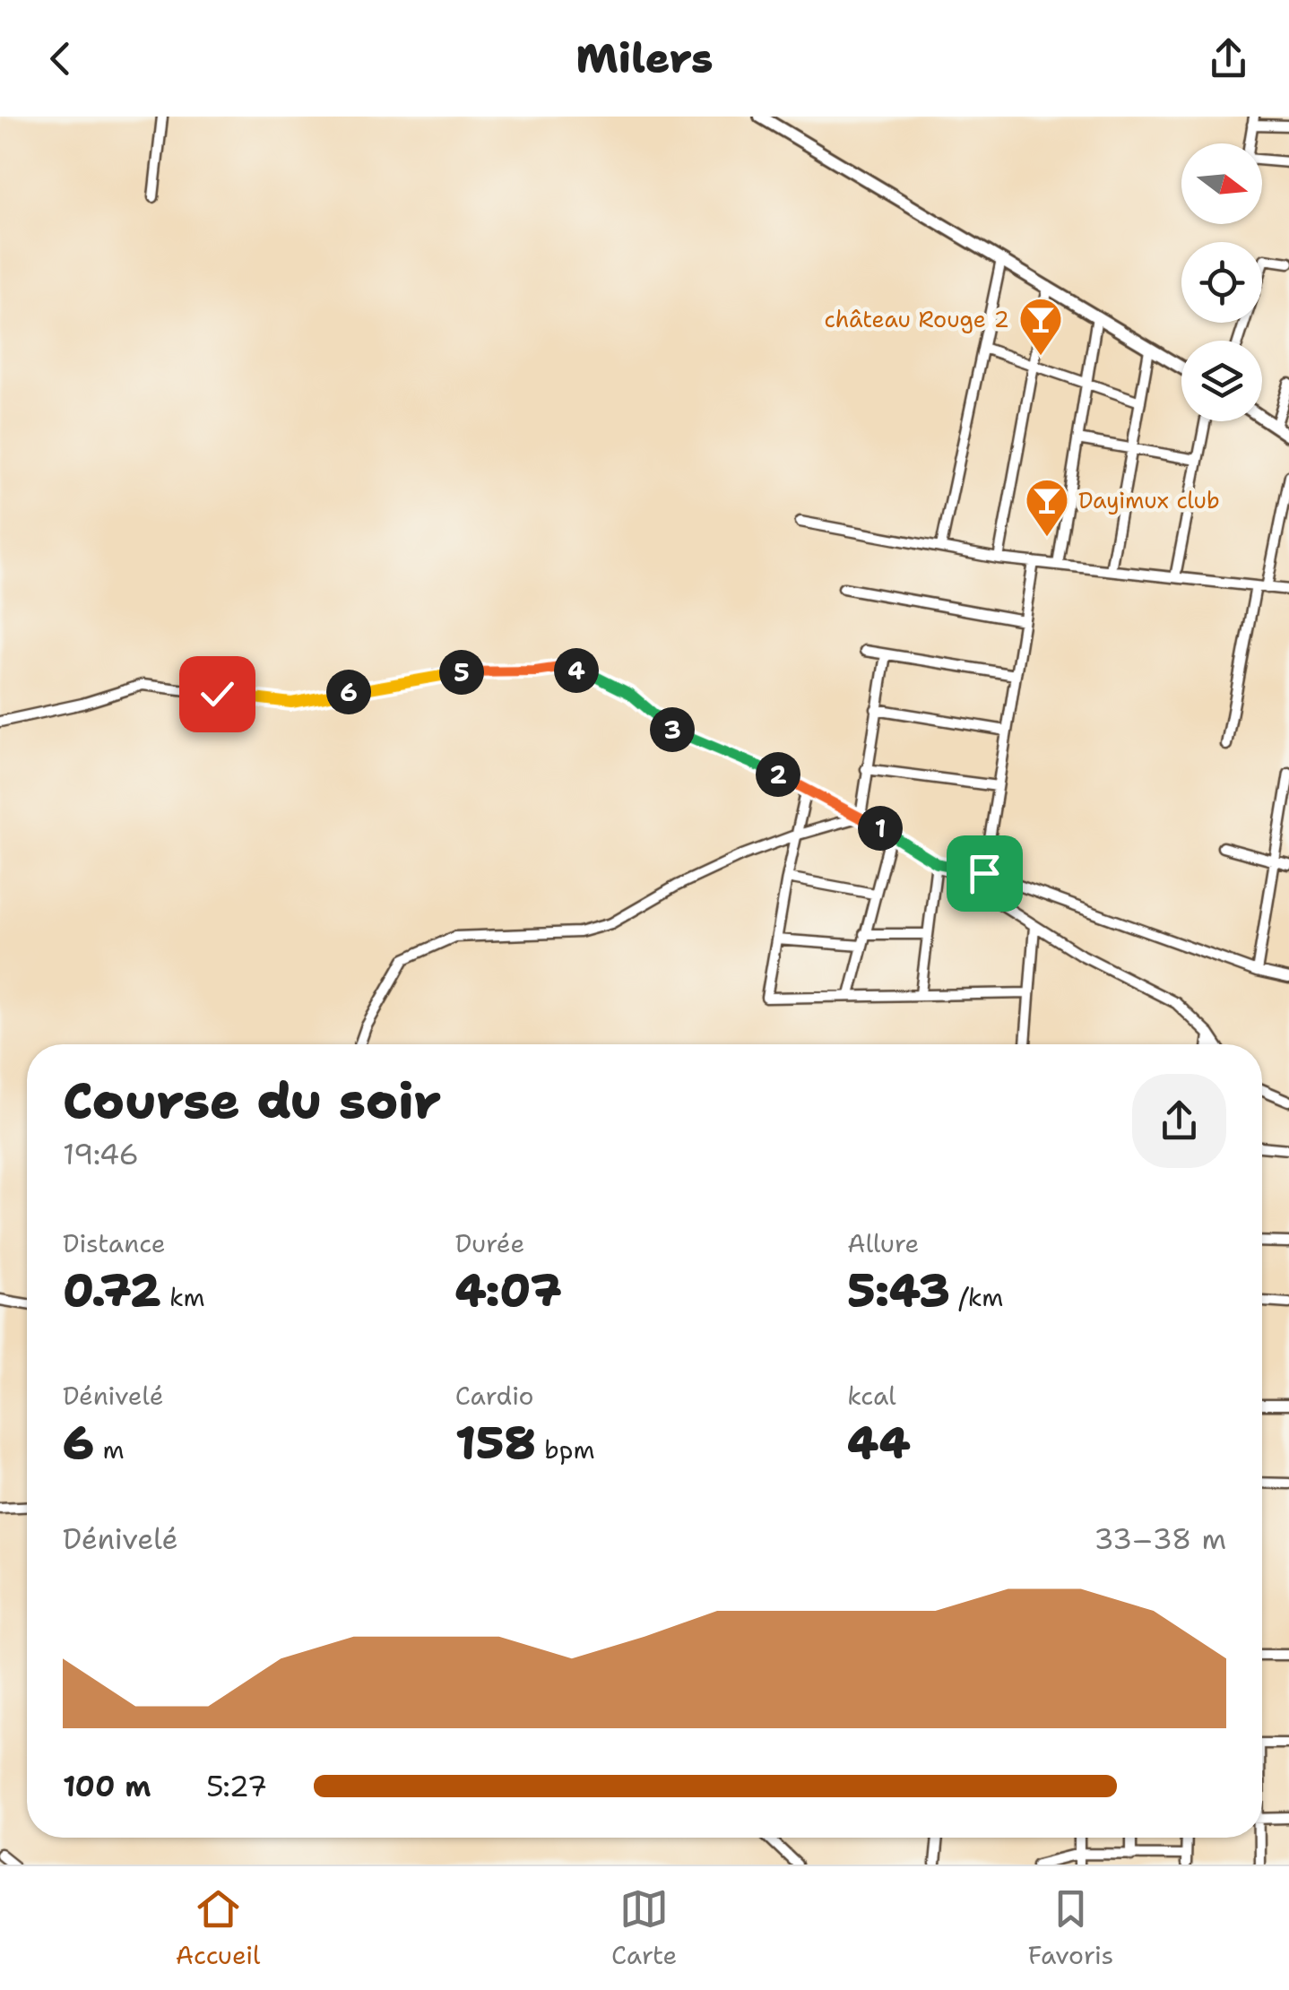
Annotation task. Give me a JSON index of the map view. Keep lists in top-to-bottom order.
{
  "places": {
    "bar": ["château Rouge 2", "Dayimux club"]
  },
  "north": "right",
  "page": {
    "header": "Milers",
    "pins": [
      "4",
      "5",
      "6",
      "3",
      "2",
      "1"
    ],
    "heading": ["Course du soir", "19:46"],
    "stats": [
      ["Distance", "0.72 km"],
      ["Durée", "4:07"],
      ["Allure", "5:43 /km"],
      ["Dénivelé", "6 m"],
      ["Cardio", "158 bpm"],
      ["kcal", "44"]
    ],
    "chart": ["Dénivelé", "33–38 m"],
    "list": [
      {
        "name": "100 m",
        "note": "5:27"
      }
    ],
    "tabs": ["Accueil", "Carte", "Favoris"]
  }
}
